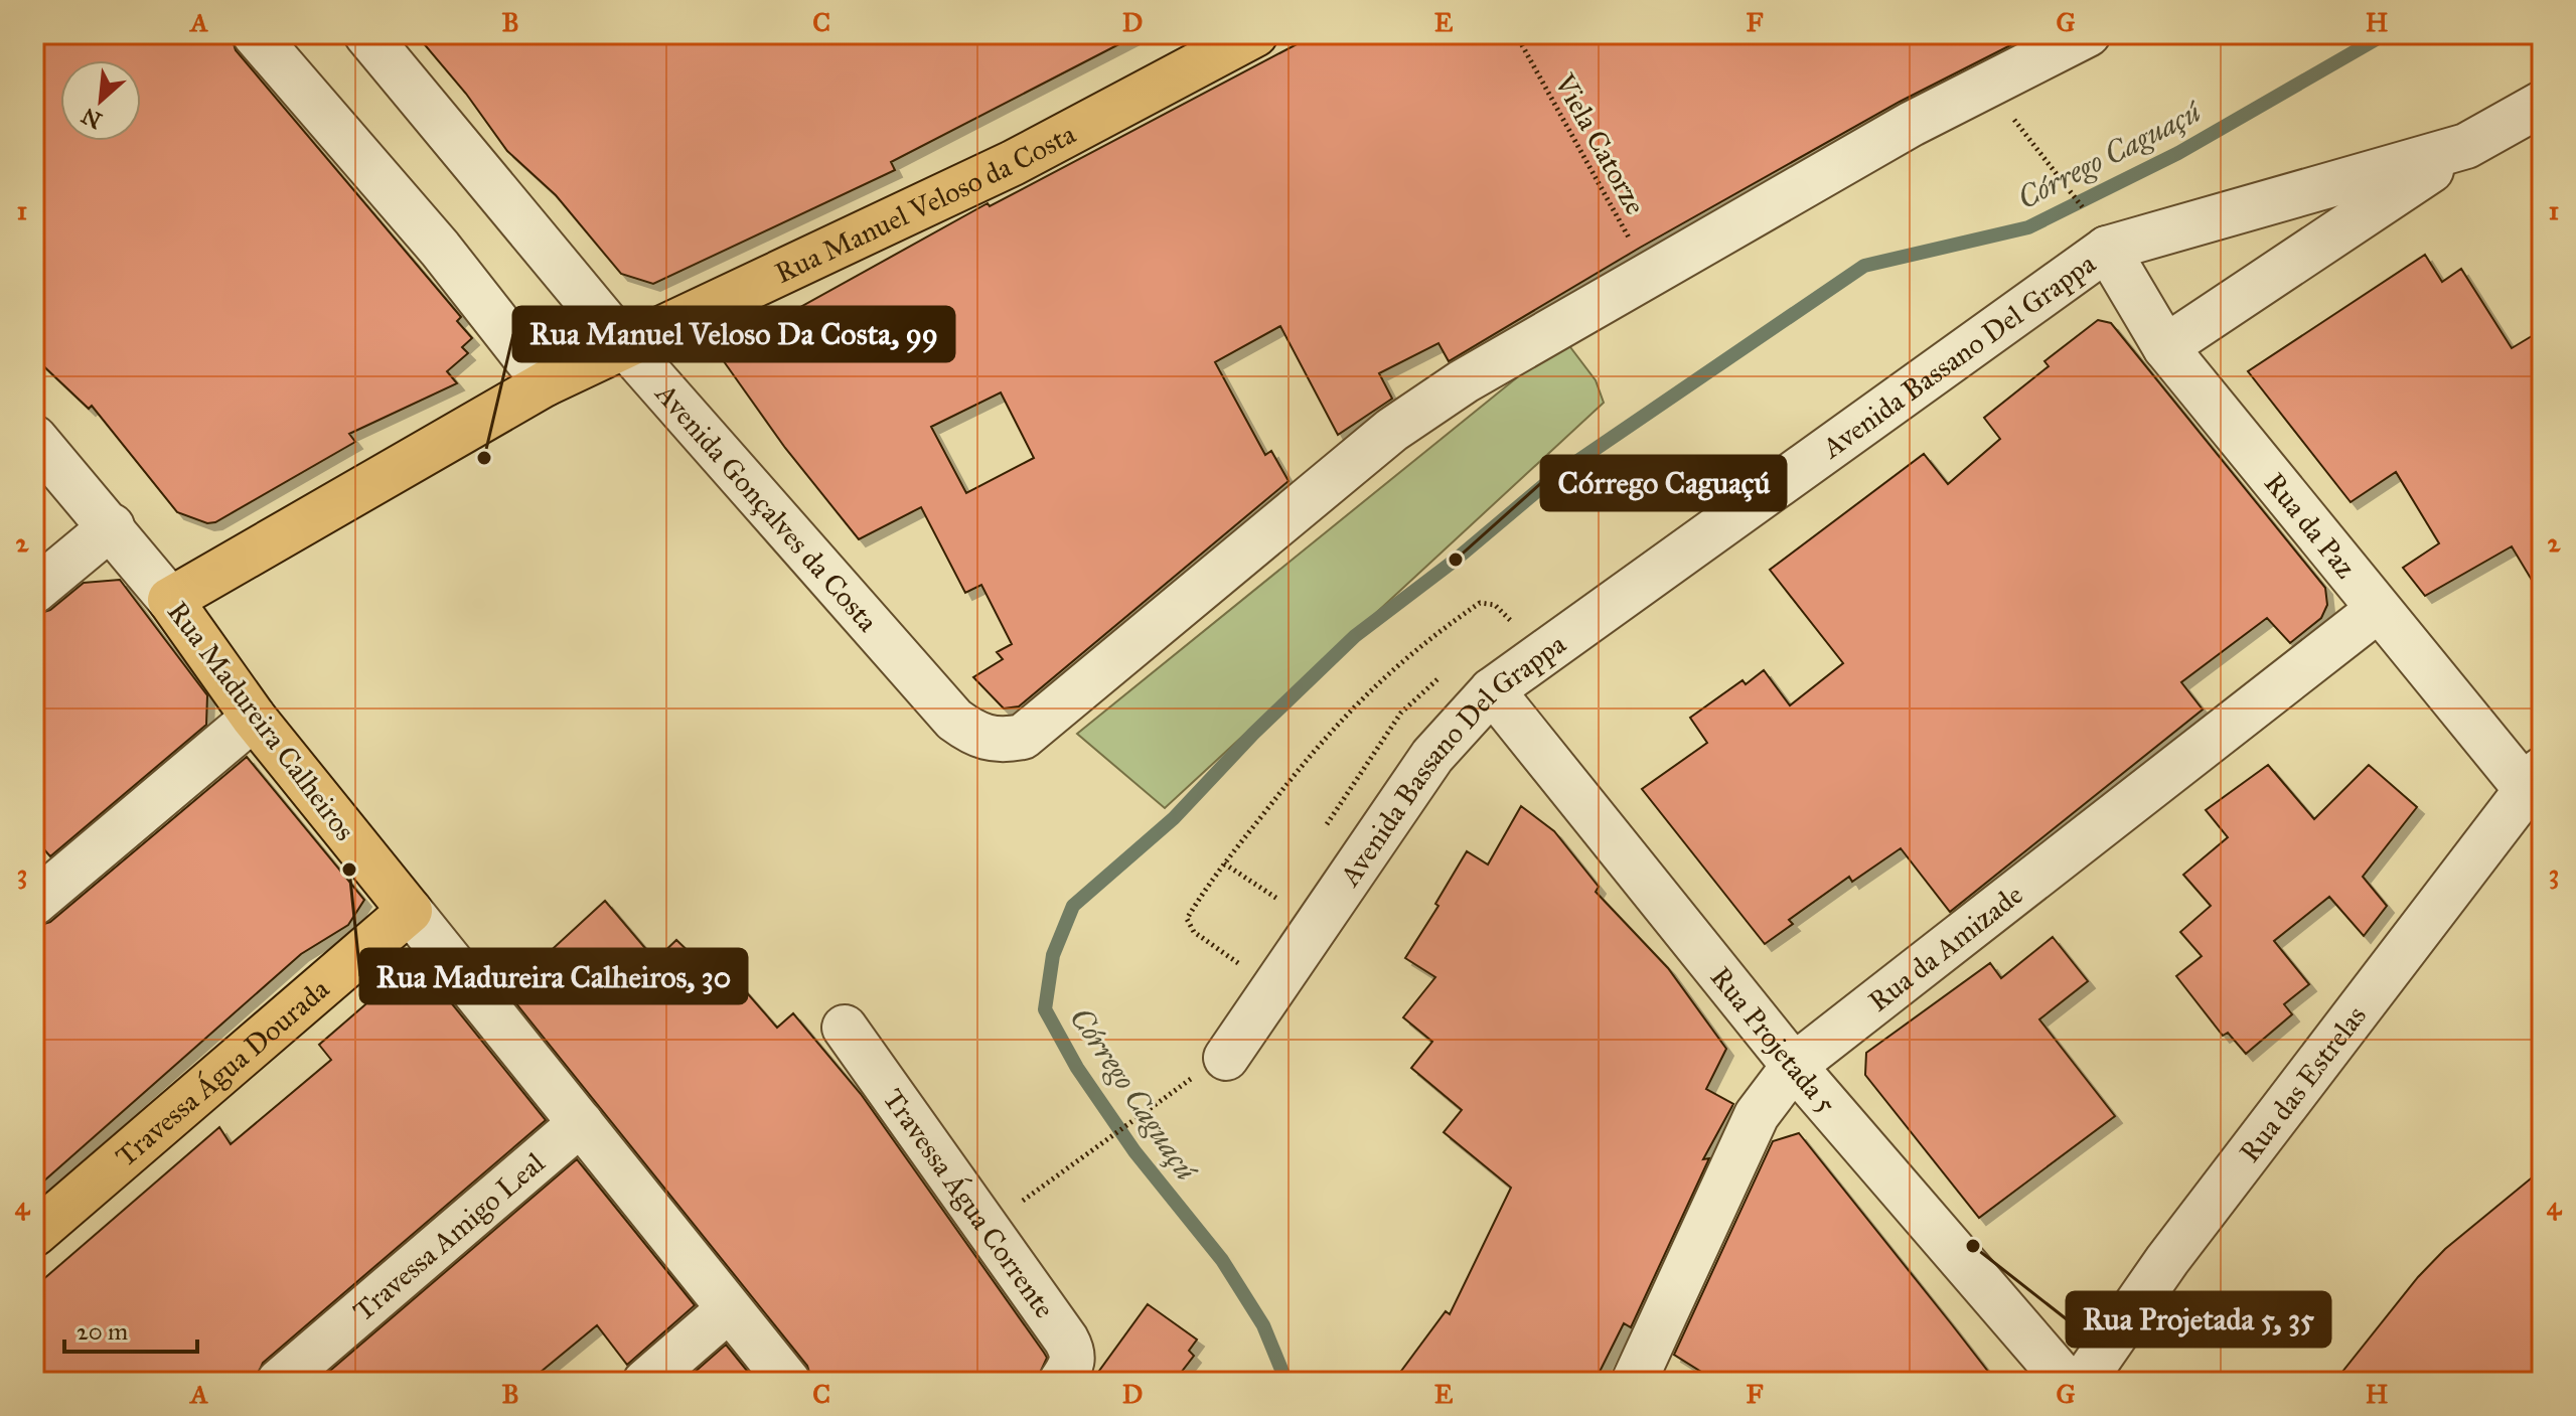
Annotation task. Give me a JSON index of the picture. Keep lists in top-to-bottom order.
{
  "streets": {
    "main road": ["Rua Manuel Veloso da Costa", "Rua Madureira Calheiros", "Travessa Água Dourada"],
    "street": [
      "Avenida Bassano Del Grappa",
      "Avenida Gonçalves da Costa",
      "Rua da Paz",
      "Rua da Amizade",
      "Rua Projetada 5",
      "Rua das Estrelas",
      "Travessa Água Corrente",
      "Travessa Amigo Leal"
    ],
    "path": ["Viela Catorze"]
  },
  "crossings": [
    ["Viela Catorze", "Avenida Gonçalves da Costa"],
    ["Rua Manuel Veloso da Costa", "Avenida Gonçalves da Costa"],
    ["Rua Manuel Veloso da Costa", "Rua Madureira Calheiros"],
    ["Avenida Bassano Del Grappa", "Rua da Paz"],
    ["Avenida Bassano Del Grappa", "Rua Projetada 5"],
    ["Rua da Paz", "Rua da Amizade"],
    ["Rua da Paz", "Rua das Estrelas"],
    ["Rua Madureira Calheiros", "Travessa Água Dourada"],
    ["Rua Madureira Calheiros", "Travessa Amigo Leal"],
    ["Rua da Amizade", "Rua Projetada 5"]
  ],
  "water": ["Córrego Caguaçú"],
  "places": [
    "Rua Manuel Veloso Da Costa, 99",
    "Córrego Caguaçú",
    "Rua Madureira Calheiros, 30",
    "Rua Projetada 5, 35"
  ],
  "scale_bar": "20 m",
  "north": "bottom left",
  "grid": {
    "columns": [
      "A",
      "B",
      "C",
      "D",
      "E",
      "F",
      "G",
      "H"
    ],
    "rows": [
      "1",
      "2",
      "3",
      "4"
    ]
  }
}
